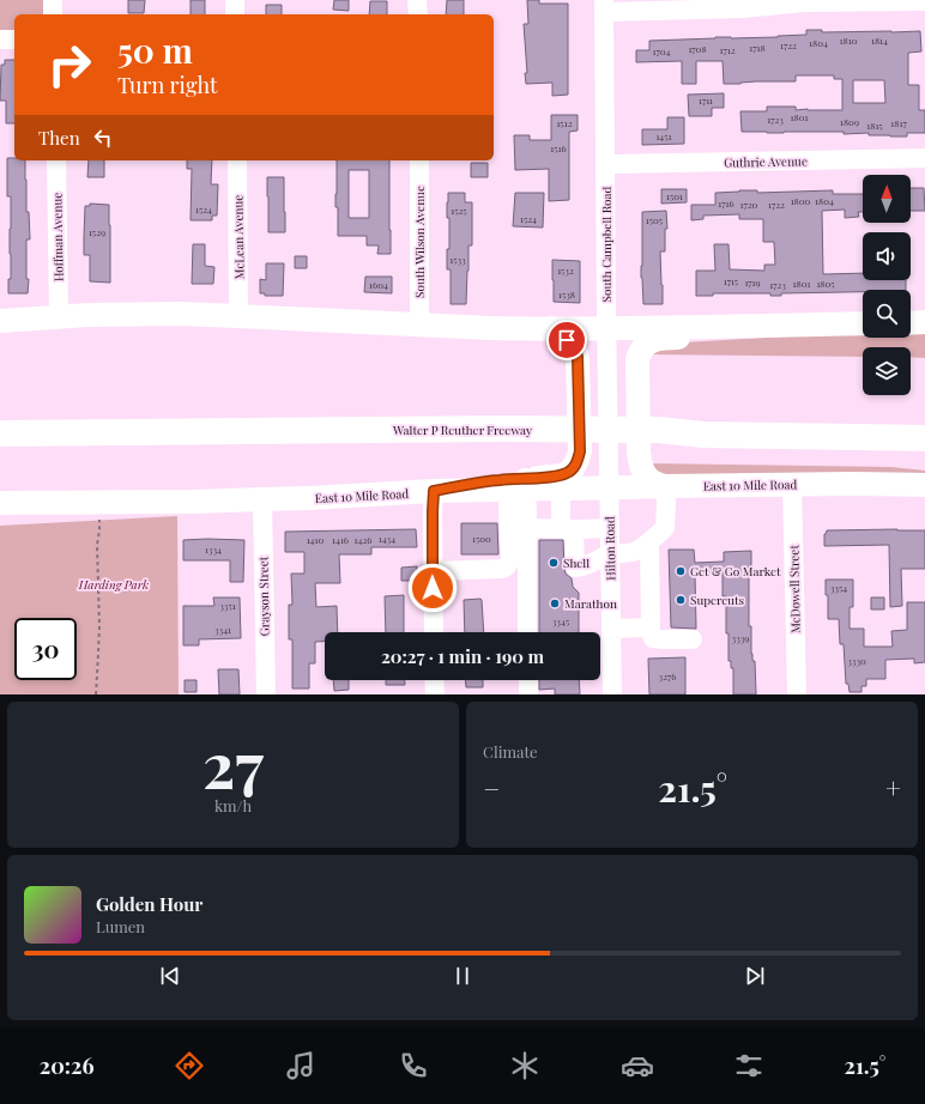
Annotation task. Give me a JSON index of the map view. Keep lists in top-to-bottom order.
{
  "streets": {
    "highway": ["Walter P Reuther Freeway"],
    "main road": ["East 10 Mile Road"],
    "street": [
      "Guthrie Avenue",
      "Hoffman Avenue",
      "McLean Avenue",
      "South Wilson Avenue",
      "South Campbell Road",
      "Hilton Road",
      "McDowell Street",
      "Grayson Street"
    ]
  },
  "crossings": [
    ["Guthrie Avenue", "South Campbell Road"],
    ["South Campbell Road", "East 10 Mile Road"],
    ["South Campbell Road", "Hilton Road"],
    ["East 10 Mile Road", "Hilton Road"],
    ["East 10 Mile Road", "McDowell Street"],
    ["East 10 Mile Road", "Grayson Street"]
  ],
  "parks": ["Harding Park"],
  "places": [
    "Shell",
    "Get & Go Market",
    "Supercuts",
    "Marathon"
  ],
  "house_numbers": [
    "1810",
    "1814",
    "1804",
    "1722",
    "1718",
    "1708",
    "1712",
    "1704",
    "1711",
    "1801",
    "1723",
    "1809",
    "1512",
    "1817",
    "1815",
    "1451",
    "1516",
    "1501",
    "1800",
    "1804",
    "1716",
    "1720",
    "1722",
    "1524",
    "1525",
    "1524",
    "1505",
    "1529",
    "1533",
    "1532",
    "1715",
    "1719",
    "1801",
    "1805",
    "1604",
    "1723",
    "1538",
    "1434",
    "1500",
    "1410",
    "1416",
    "1426",
    "1334",
    "3354",
    "3351",
    "3345",
    "3341",
    "3339",
    "3330",
    "3276"
  ],
  "north": "top",
  "page": {
    "turn": ["50 m", "Turn right"],
    "then": "Then",
    "limit": "30",
    "trip": "20:27 · 1 min · 190 m",
    "tile": [
      ["27", "km/h"],
      "Climate"
    ],
    "heat": ["−", "21.5°", "+"],
    "song": ["Golden Hour", "Lumen"],
    "tabs": ["20:26", "21.5°"]
  }
}
